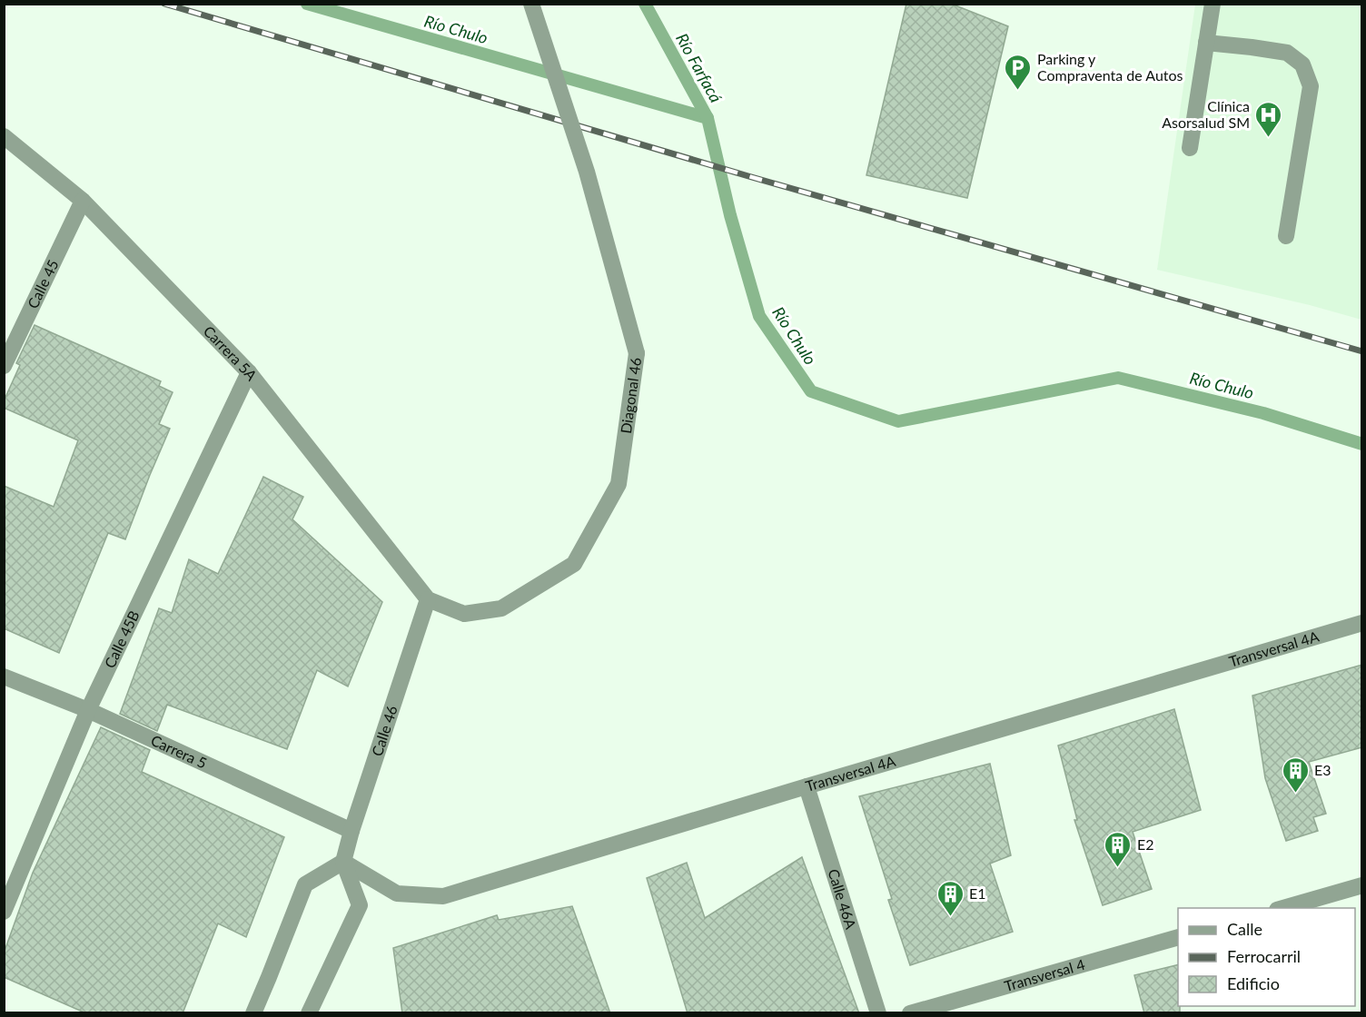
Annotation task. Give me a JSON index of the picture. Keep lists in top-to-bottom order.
{
  "streets": {
    "street": [
      "Calle 45",
      "Carrera 5A",
      "Diagonal 46",
      "Calle 45B",
      "Transversal 4A",
      "Calle 46",
      "Carrera 5",
      "Calle 46A",
      "Transversal 4"
    ]
  },
  "crossings": [
    ["Calle 45", "Carrera 5A"],
    ["Carrera 5A", "Diagonal 46"],
    ["Carrera 5A", "Calle 45B"],
    ["Carrera 5A", "Calle 46"],
    ["Diagonal 46", "Calle 46"],
    ["Calle 45B", "Carrera 5"],
    ["Transversal 4A", "Calle 46"],
    ["Transversal 4A", "Calle 46A"],
    ["Calle 46", "Carrera 5"]
  ],
  "water": ["Río Chulo", "Río Farfacá"],
  "places": {
    "parking": ["Parking y Compraventa de Autos"],
    "hospital": ["Clínica Asorsalud SM"],
    "building": ["E3", "E2", "E1"]
  },
  "legend": ["Calle", "Ferrocarril", "Edificio"]
}
